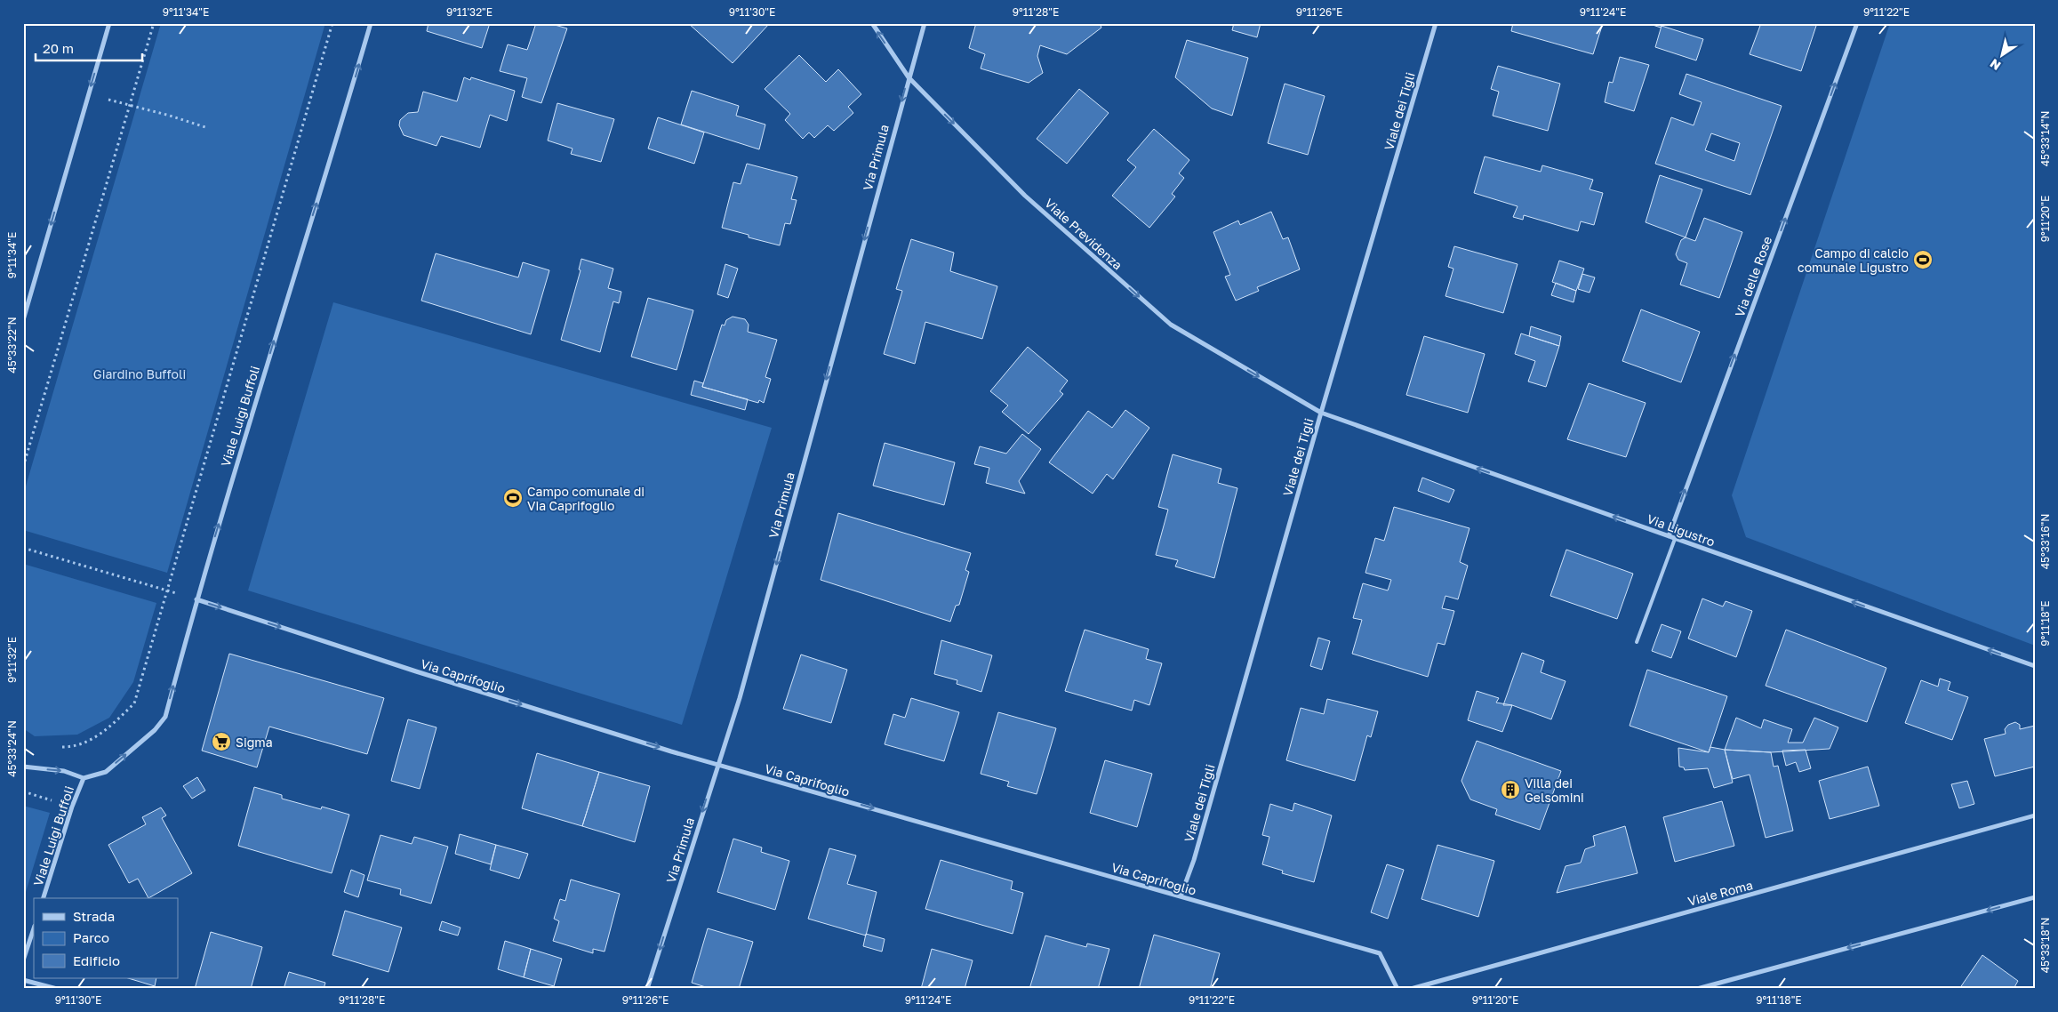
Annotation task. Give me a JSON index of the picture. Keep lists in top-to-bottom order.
{
  "streets": {
    "street": [
      "Viale dei Tigli",
      "Via Primula",
      "Viale Previdenza",
      "Via delle Rose",
      "Viale Luigi Buffoli",
      "Via Ligustro",
      "Via Caprifoglio",
      "Viale Roma"
    ]
  },
  "crossings": [
    ["Viale dei Tigli", "Viale Previdenza"],
    ["Viale dei Tigli", "Via Ligustro"],
    ["Viale dei Tigli", "Via Caprifoglio"],
    ["Via Primula", "Viale Previdenza"],
    ["Via Primula", "Via Caprifoglio"],
    ["Viale Previdenza", "Via Ligustro"],
    ["Via delle Rose", "Via Ligustro"],
    ["Viale Luigi Buffoli", "Via Caprifoglio"]
  ],
  "one_way": [
    "Via Primula",
    "Via delle Rose",
    "Viale Luigi Buffoli",
    "Via Ligustro",
    "Via Caprifoglio"
  ],
  "parks": ["Giardino Buffoli"],
  "places": {
    "sports": ["Campo di calcio comunale Ligustro", "Campo comunale di Via Caprifoglio"],
    "supermarket": ["Sigma"],
    "building": ["Villa dei Gelsomini"]
  },
  "legend": ["Strada", "Parco", "Edificio"],
  "scale_bar": "20 m",
  "north": "bottom left",
  "coordinates": [
    "9°11'34\"E",
    "9°11'32\"E",
    "9°11'30\"E",
    "9°11'28\"E",
    "9°11'26\"E",
    "9°11'24\"E",
    "9°11'22\"E",
    "45°33'14\"N",
    "9°11'20\"E",
    "45°33'22\"N",
    "45°33'16\"N",
    "9°11'18\"E",
    "45°33'24\"N",
    "45°33'18\"N"
  ]
}
